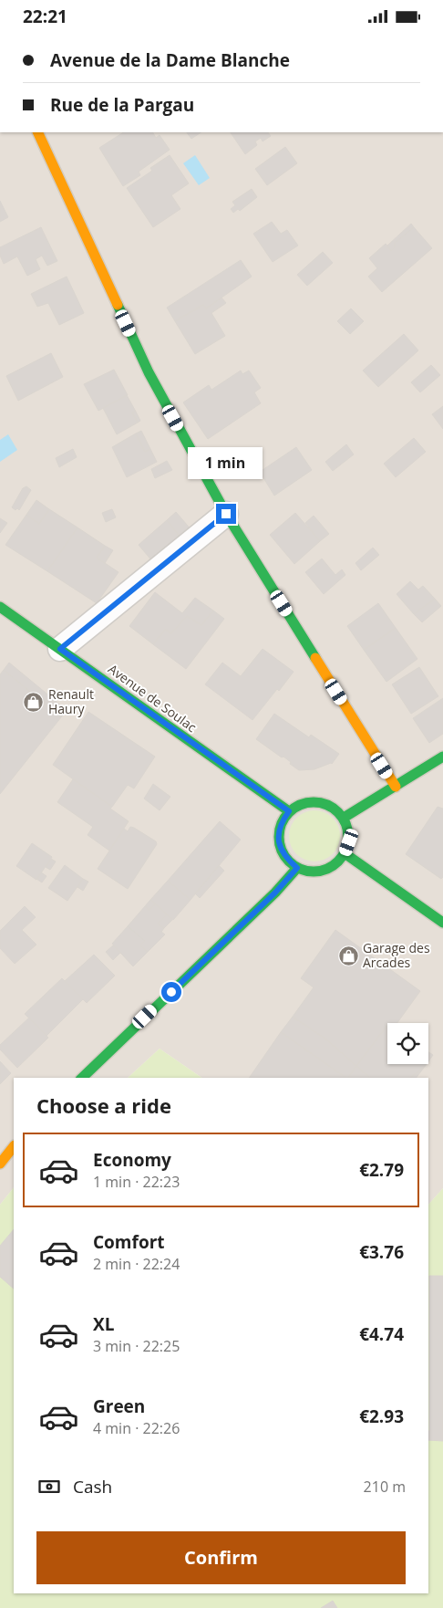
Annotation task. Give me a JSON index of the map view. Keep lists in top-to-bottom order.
{
  "streets": {
    "main road": ["Avenue de Soulac"]
  },
  "places": {
    "shop": ["Renault Haury", "Garage des Arcades"]
  },
  "page": {
    "status": "22:21",
    "banner": ["Avenue de la Dame Blanche", "Rue de la Pargau"],
    "bubble": "1 min",
    "heading": "Choose a ride",
    "list": [
      {
        "name": "Economy",
        "note": "1 min · 22:23",
        "value": "€2.79"
      },
      {
        "name": "Comfort",
        "note": "2 min · 22:24",
        "value": "€3.76"
      },
      {
        "name": "XL",
        "note": "3 min · 22:25",
        "value": "€4.74"
      },
      {
        "name": "Green",
        "note": "4 min · 22:26",
        "value": "€2.93"
      }
    ],
    "pay": ["Cash", "210 m"],
    "buttons": "Confirm"
  }
}
